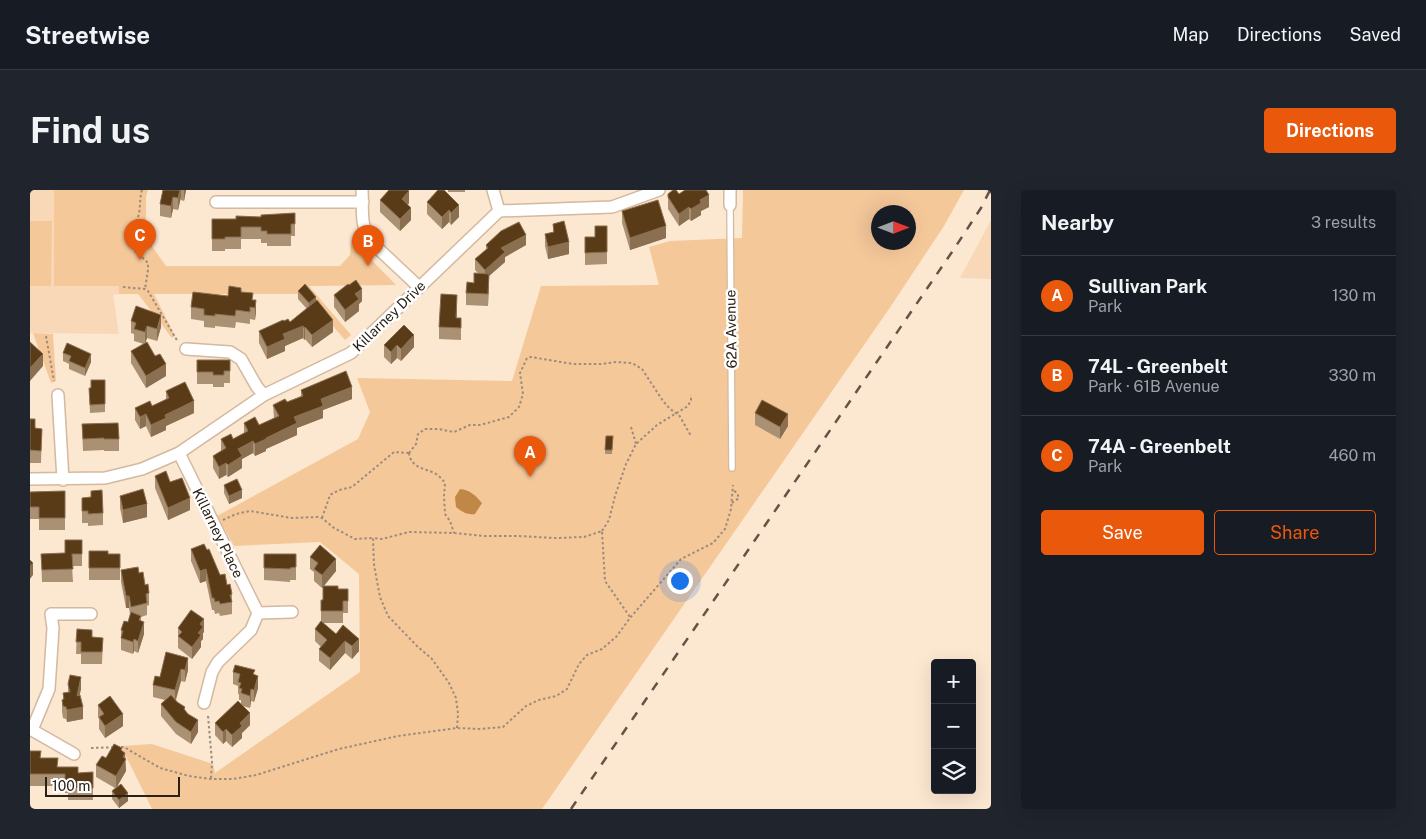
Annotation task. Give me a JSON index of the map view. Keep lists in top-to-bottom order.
{
  "streets": {
    "street": ["Killarney Drive", "62A Avenue", "Killarney Place"]
  },
  "crossings": [
    ["Killarney Drive", "Killarney Place"]
  ],
  "scale_bar": "100 m",
  "north": "right",
  "page": {
    "header": "Streetwise",
    "nav": ["Map", "Directions", "Saved"],
    "buttons": [
      "Directions",
      ["Save", "Share"]
    ],
    "title": "Find us",
    "heading": ["Nearby", "3 results"],
    "pins": ["C", "B", "A"],
    "list": [
      {
        "mark": "A",
        "name": "Sullivan Park",
        "note": "Park",
        "value": "130 m"
      },
      {
        "mark": "B",
        "name": "74L - Greenbelt",
        "note": "Park · 61B Avenue",
        "value": "330 m"
      },
      {
        "mark": "C",
        "name": "74A - Greenbelt",
        "note": "Park",
        "value": "460 m"
      }
    ],
    "map_buttons": ["+", "−"],
    "scale": "100 m"
  }
}
